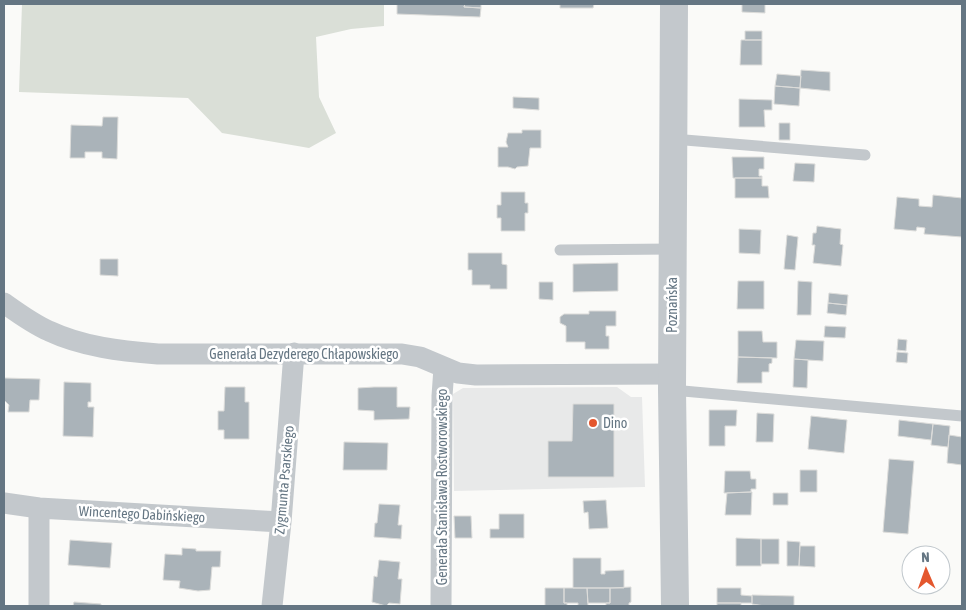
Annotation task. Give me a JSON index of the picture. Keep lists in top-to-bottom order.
{
  "streets": {
    "street": [
      "Poznańska",
      "Generała Dezyderego Chłapowskiego",
      "Zygmunta Psarskiego",
      "Generała Stanisława Rostworowskiego",
      "Wincentego Dabińskiego"
    ]
  },
  "crossings": [
    ["Poznańska", "Generała Dezyderego Chłapowskiego"],
    ["Generała Dezyderego Chłapowskiego", "Zygmunta Psarskiego"],
    ["Generała Dezyderego Chłapowskiego", "Generała Stanisława Rostworowskiego"],
    ["Zygmunta Psarskiego", "Wincentego Dabińskiego"]
  ],
  "places": ["Dino"],
  "north": "top"
}
